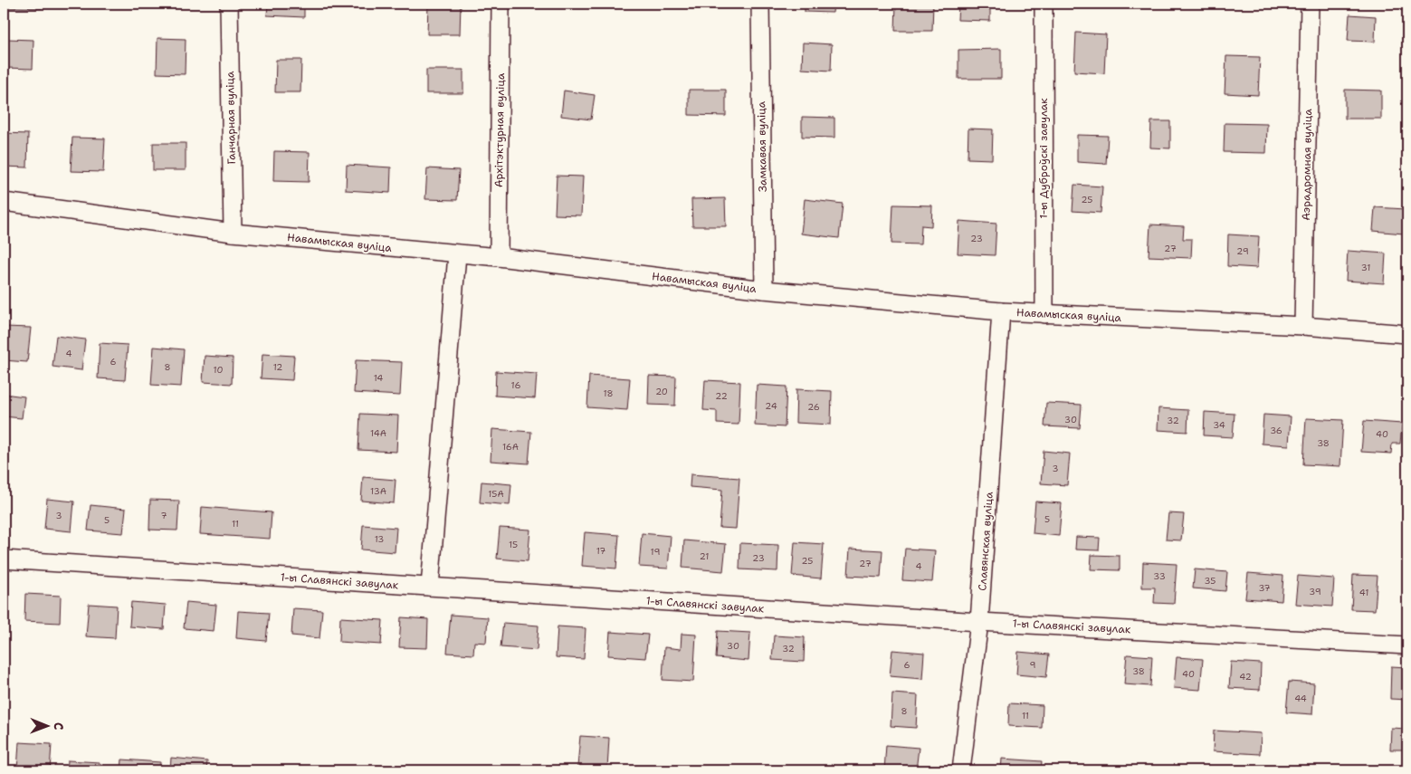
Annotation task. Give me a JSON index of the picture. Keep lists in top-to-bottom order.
{
  "streets": {
    "street": [
      "Ганчарная вуліца",
      "Архітэктурная вуліца",
      "Замкавая вуліца",
      "1-ы Дуброўскі завулак",
      "Аэрадромная вуліца",
      "Навамыская вуліца",
      "Славянская вуліца",
      "1-ы Славянскі завулак"
    ]
  },
  "crossings": [
    ["Ганчарная вуліца", "Навамыская вуліца"],
    ["Архітэктурная вуліца", "Навамыская вуліца"],
    ["Замкавая вуліца", "Навамыская вуліца"],
    ["1-ы Дуброўскі завулак", "Навамыская вуліца"],
    ["Аэрадромная вуліца", "Навамыская вуліца"],
    ["Навамыская вуліца", "Славянская вуліца"],
    ["Славянская вуліца", "1-ы Славянскі завулак"]
  ],
  "house_numbers": [
    "25",
    "23",
    "27",
    "29",
    "31",
    "4",
    "6",
    "8",
    "12",
    "10",
    "14",
    "16",
    "20",
    "18",
    "22",
    "24",
    "26",
    "30",
    "32",
    "34",
    "36",
    "14А",
    "40",
    "38",
    "16А",
    "3",
    "13А",
    "15А",
    "3",
    "7",
    "5",
    "5",
    "11",
    "13",
    "15",
    "17",
    "19",
    "21",
    "23",
    "25",
    "27",
    "4",
    "33",
    "35",
    "37",
    "39",
    "41",
    "30",
    "32",
    "6",
    "9",
    "38",
    "40",
    "42",
    "44",
    "8",
    "11"
  ],
  "north": "right"
}
